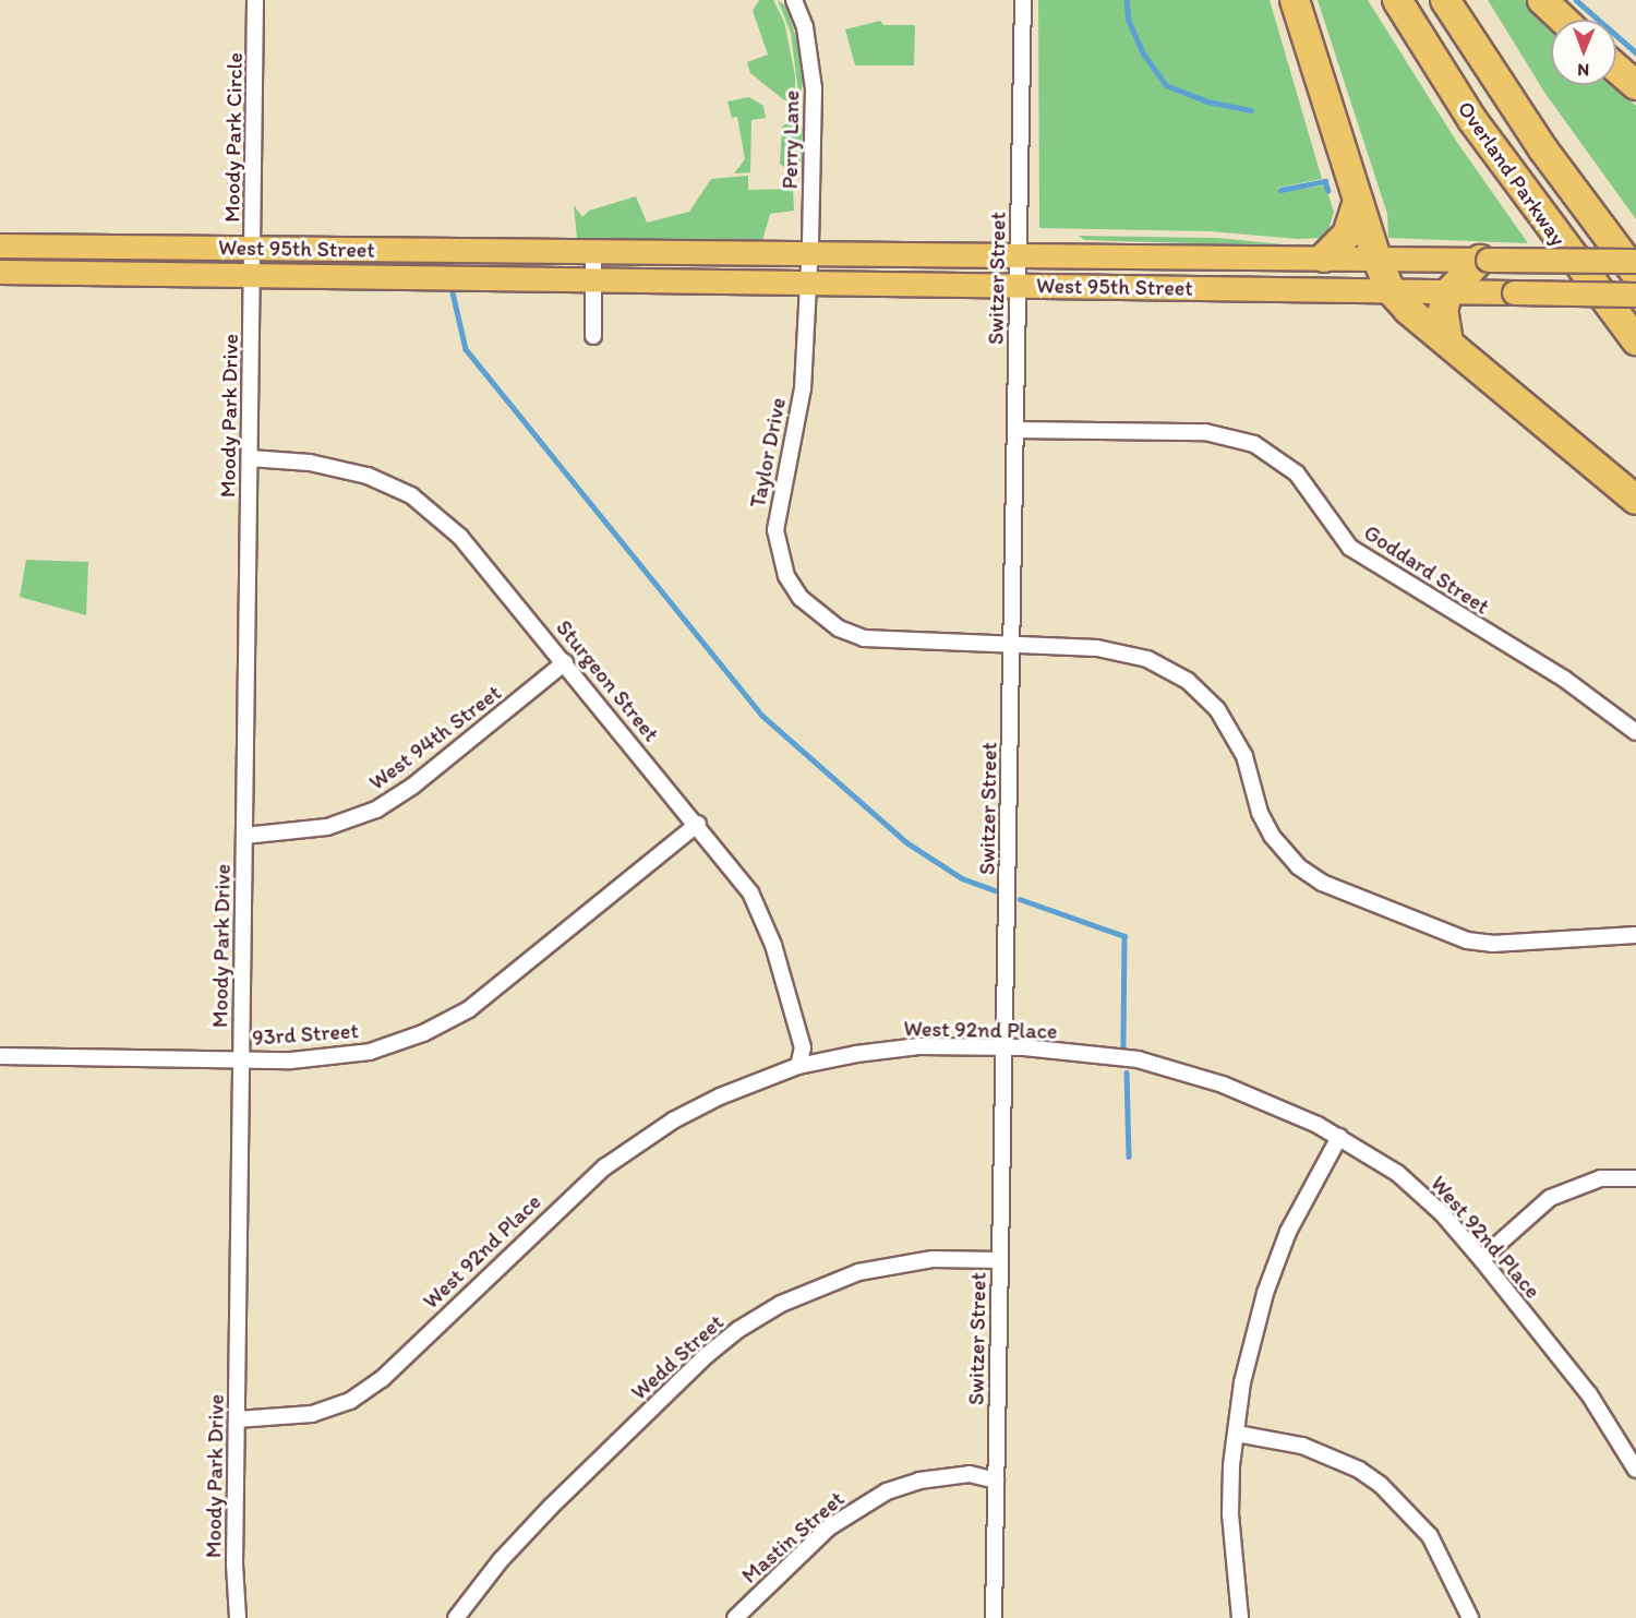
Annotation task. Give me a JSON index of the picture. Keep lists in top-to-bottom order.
{
  "streets": {
    "highway": ["Overland Parkway"],
    "main road": ["West 95th Street"],
    "street": [
      "Moody Park Circle",
      "Perry Lane",
      "Switzer Street",
      "Moody Park Drive",
      "Taylor Drive",
      "Goddard Street",
      "Sturgeon Street",
      "West 94th Street",
      "West 92nd Place",
      "93rd Street",
      "Wedd Street",
      "Mastin Street"
    ]
  },
  "crossings": [
    ["Moody Park Circle", "West 95th Street"],
    ["Moody Park Circle", "Moody Park Drive"],
    ["Perry Lane", "West 95th Street"],
    ["Perry Lane", "Taylor Drive"],
    ["West 95th Street", "Switzer Street"],
    ["West 95th Street", "Moody Park Drive"],
    ["West 95th Street", "Taylor Drive"],
    ["Switzer Street", "Taylor Drive"],
    ["Switzer Street", "Goddard Street"],
    ["Switzer Street", "West 92nd Place"],
    ["Switzer Street", "Wedd Street"],
    ["Switzer Street", "Mastin Street"],
    ["Moody Park Drive", "Sturgeon Street"],
    ["Moody Park Drive", "West 94th Street"],
    ["Moody Park Drive", "West 92nd Place"],
    ["Moody Park Drive", "93rd Street"],
    ["Sturgeon Street", "West 94th Street"],
    ["Sturgeon Street", "West 92nd Place"],
    ["Sturgeon Street", "93rd Street"]
  ],
  "north": "bottom"
}
